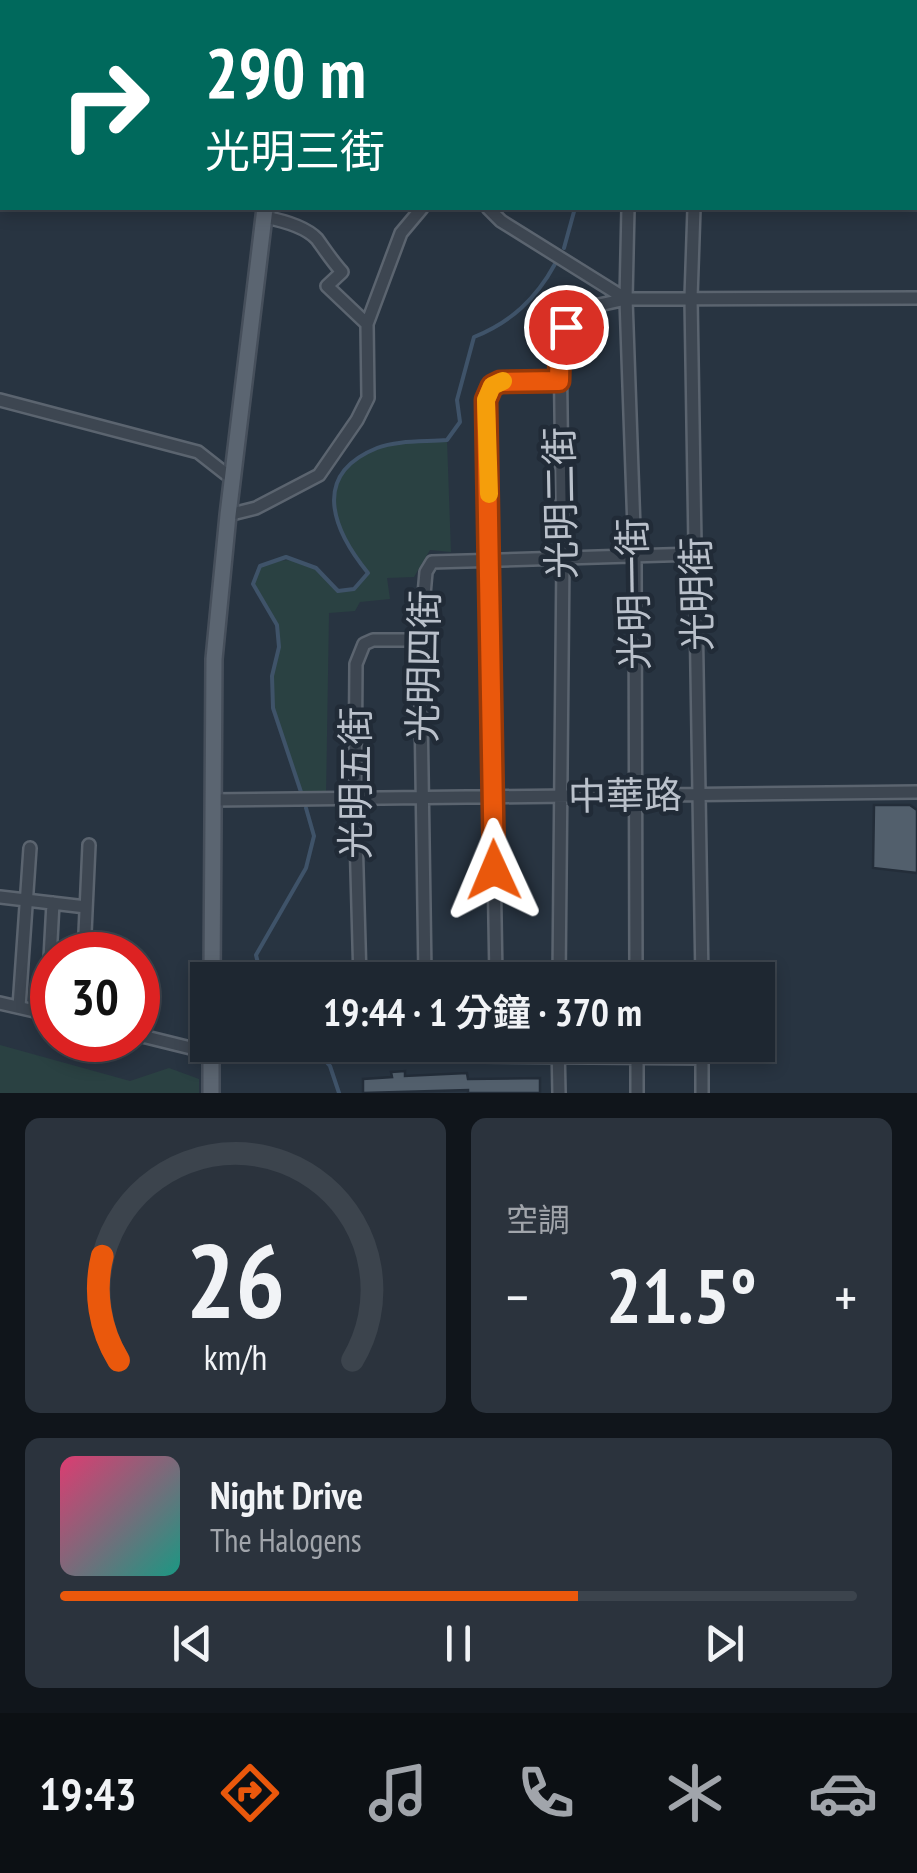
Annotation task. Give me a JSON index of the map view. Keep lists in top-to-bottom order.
{
  "streets": {
    "street": [
      "光明二街",
      "光明一街",
      "光明街",
      "光明四街",
      "光明五街",
      "中華路"
    ]
  },
  "crossings": [
    ["光明二街", "光明一街"],
    ["光明二街", "光明街"],
    ["光明二街", "光明四街"],
    ["光明二街", "中華路"],
    ["光明一街", "光明四街"],
    ["光明一街", "中華路"],
    ["光明街", "光明四街"],
    ["光明街", "中華路"],
    ["光明四街", "光明五街"],
    ["光明四街", "中華路"],
    ["光明五街", "中華路"]
  ],
  "page": {
    "turn": ["290 m", "光明三街"],
    "limit": "30",
    "trip": "19:44 · 1 分鐘 · 370 m",
    "tile": "空調",
    "heat": ["−", "21.5°", "+"],
    "song": ["Night Drive", "The Halogens"],
    "tabs": "19:43",
    "gauge": ["26", "km/h"]
  }
}
